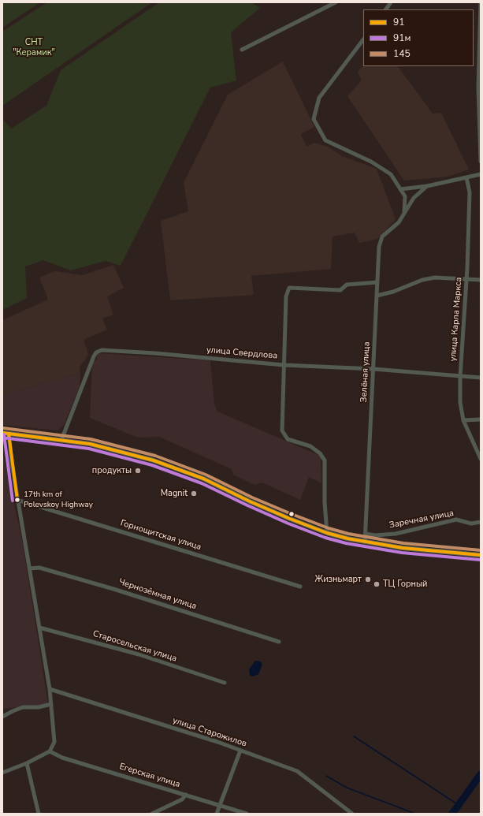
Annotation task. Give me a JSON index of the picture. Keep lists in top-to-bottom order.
{
  "streets": {
    "street": [
      "улица Карла Маркса",
      "улица Свердлова",
      "Зелёная улица",
      "Заречная улица",
      "Горнощитская улица",
      "Чернозёмная улица",
      "Старосельская улица",
      "улица Старожилов",
      "Егерская улица"
    ]
  },
  "crossings": [
    ["улица Карла Маркса", "улица Свердлова"],
    ["улица Свердлова", "Зелёная улица"],
    ["Зелёная улица", "Заречная улица"]
  ],
  "parks": ["СНТ \"Керамик\""],
  "places": [
    "продукты",
    "Magnit",
    "17th km of Polevskoy Highway",
    "Жизньмарт",
    "ТЦ Горный"
  ],
  "lines": ["transit line 145", "transit line 91", "transit line 91м"],
  "legend": ["91", "91м", "145"]
}
